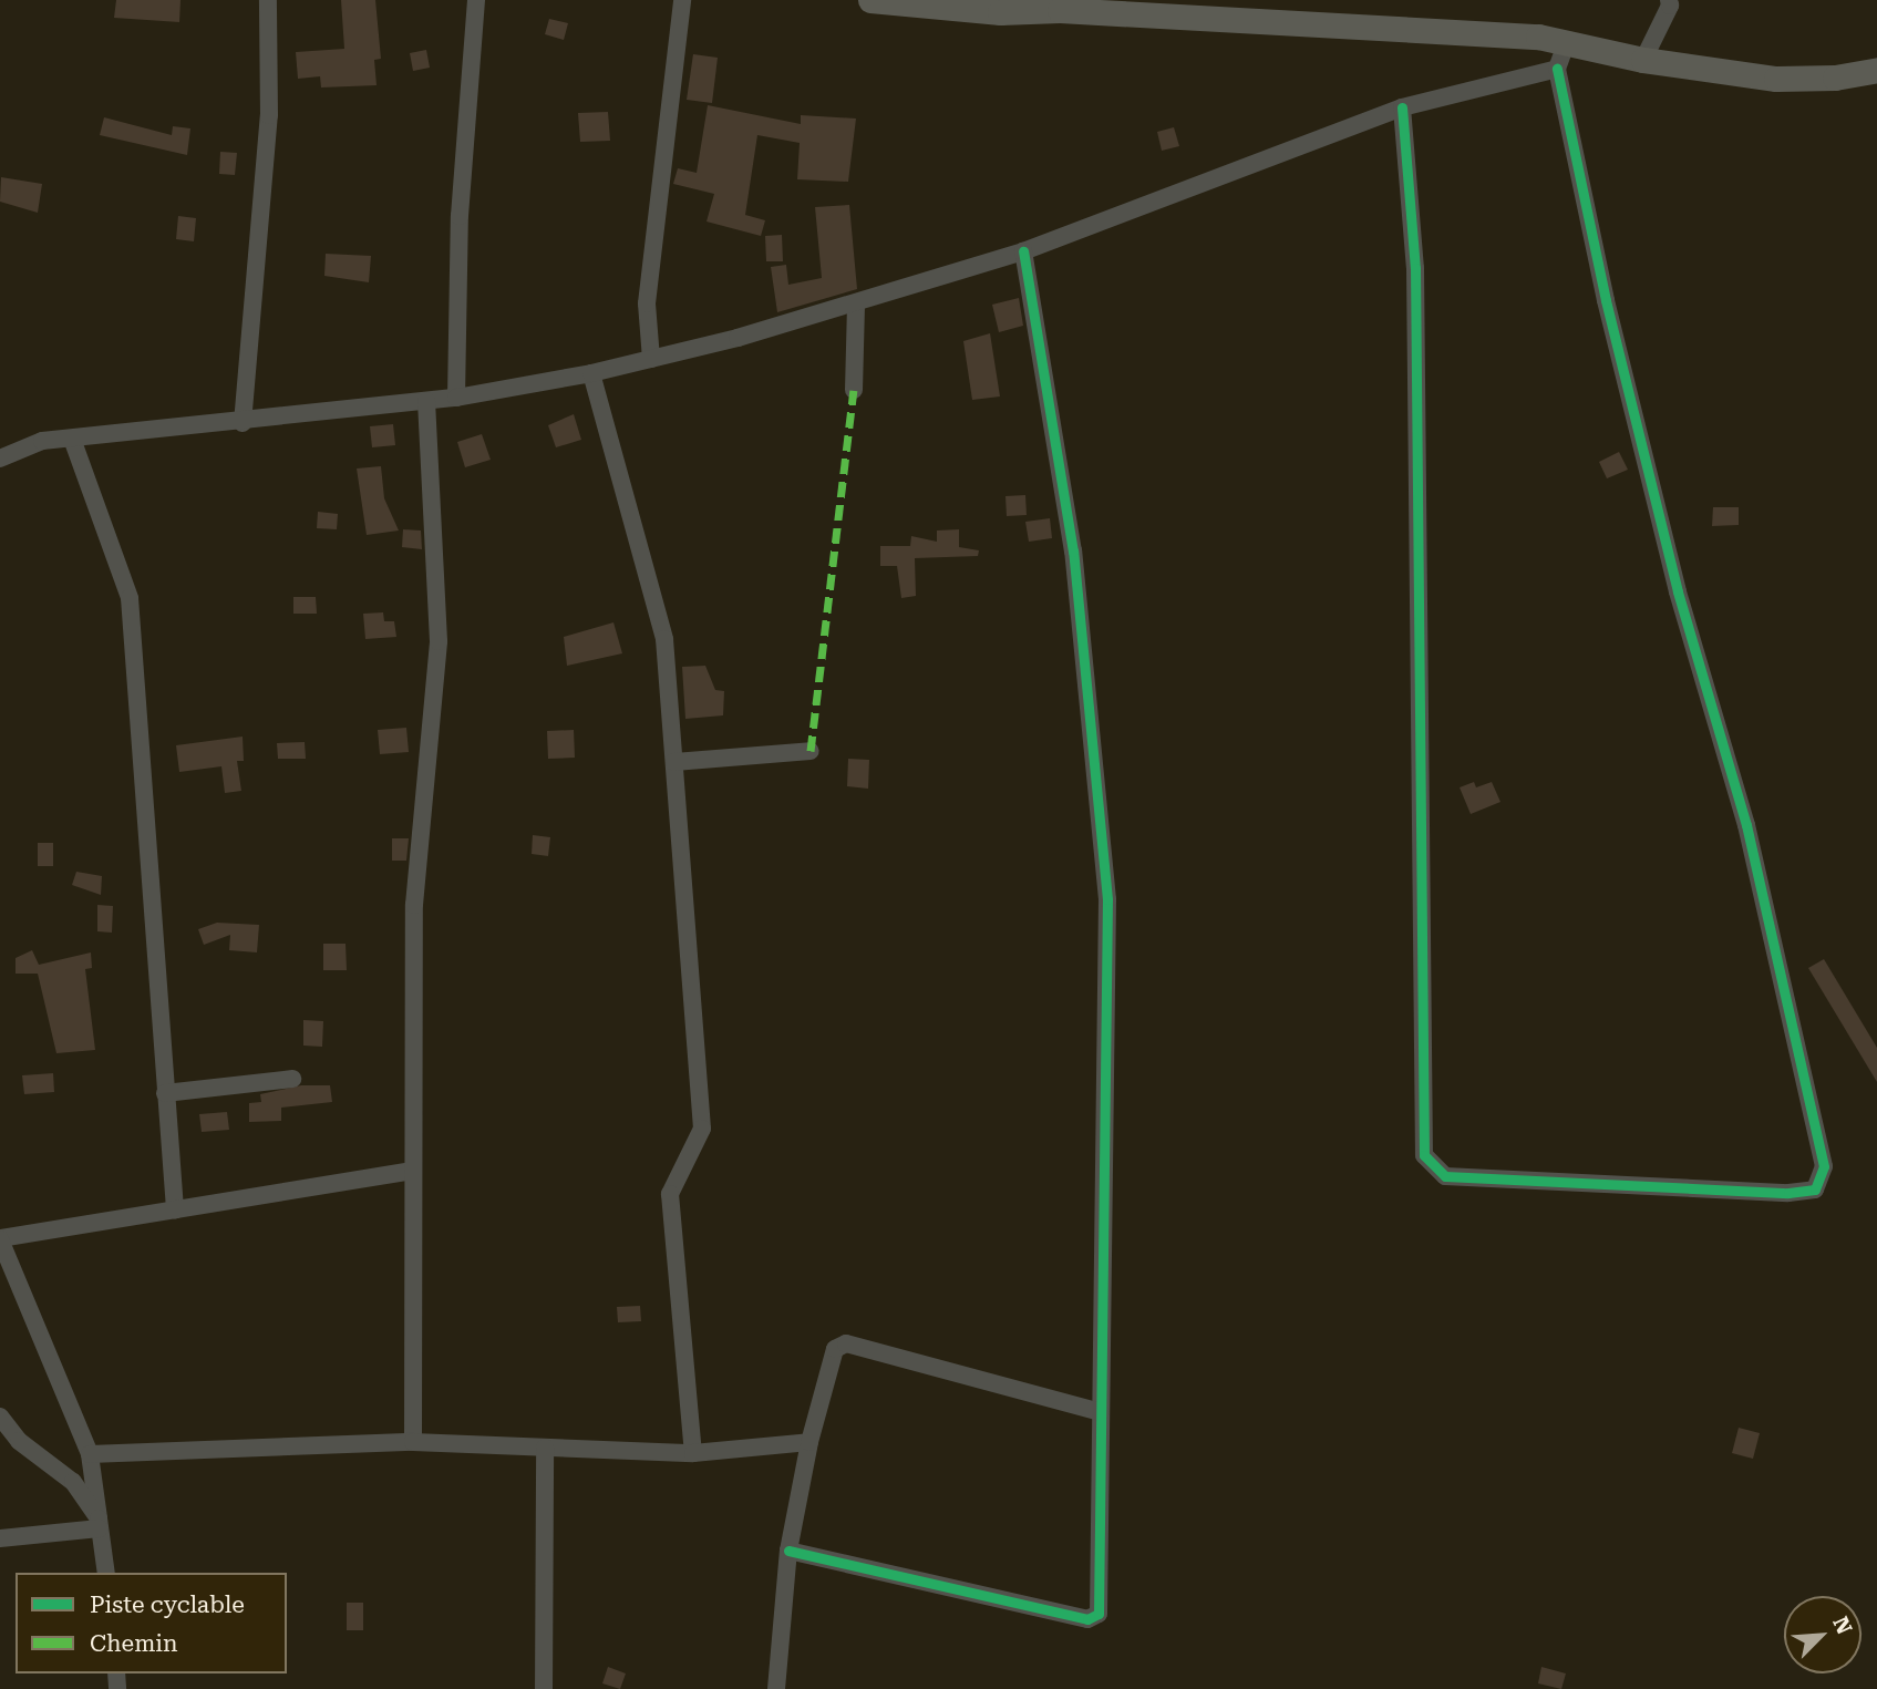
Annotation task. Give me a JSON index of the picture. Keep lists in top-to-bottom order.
{
  "legend": ["Piste cyclable", "Chemin"],
  "north": "top right"
}
